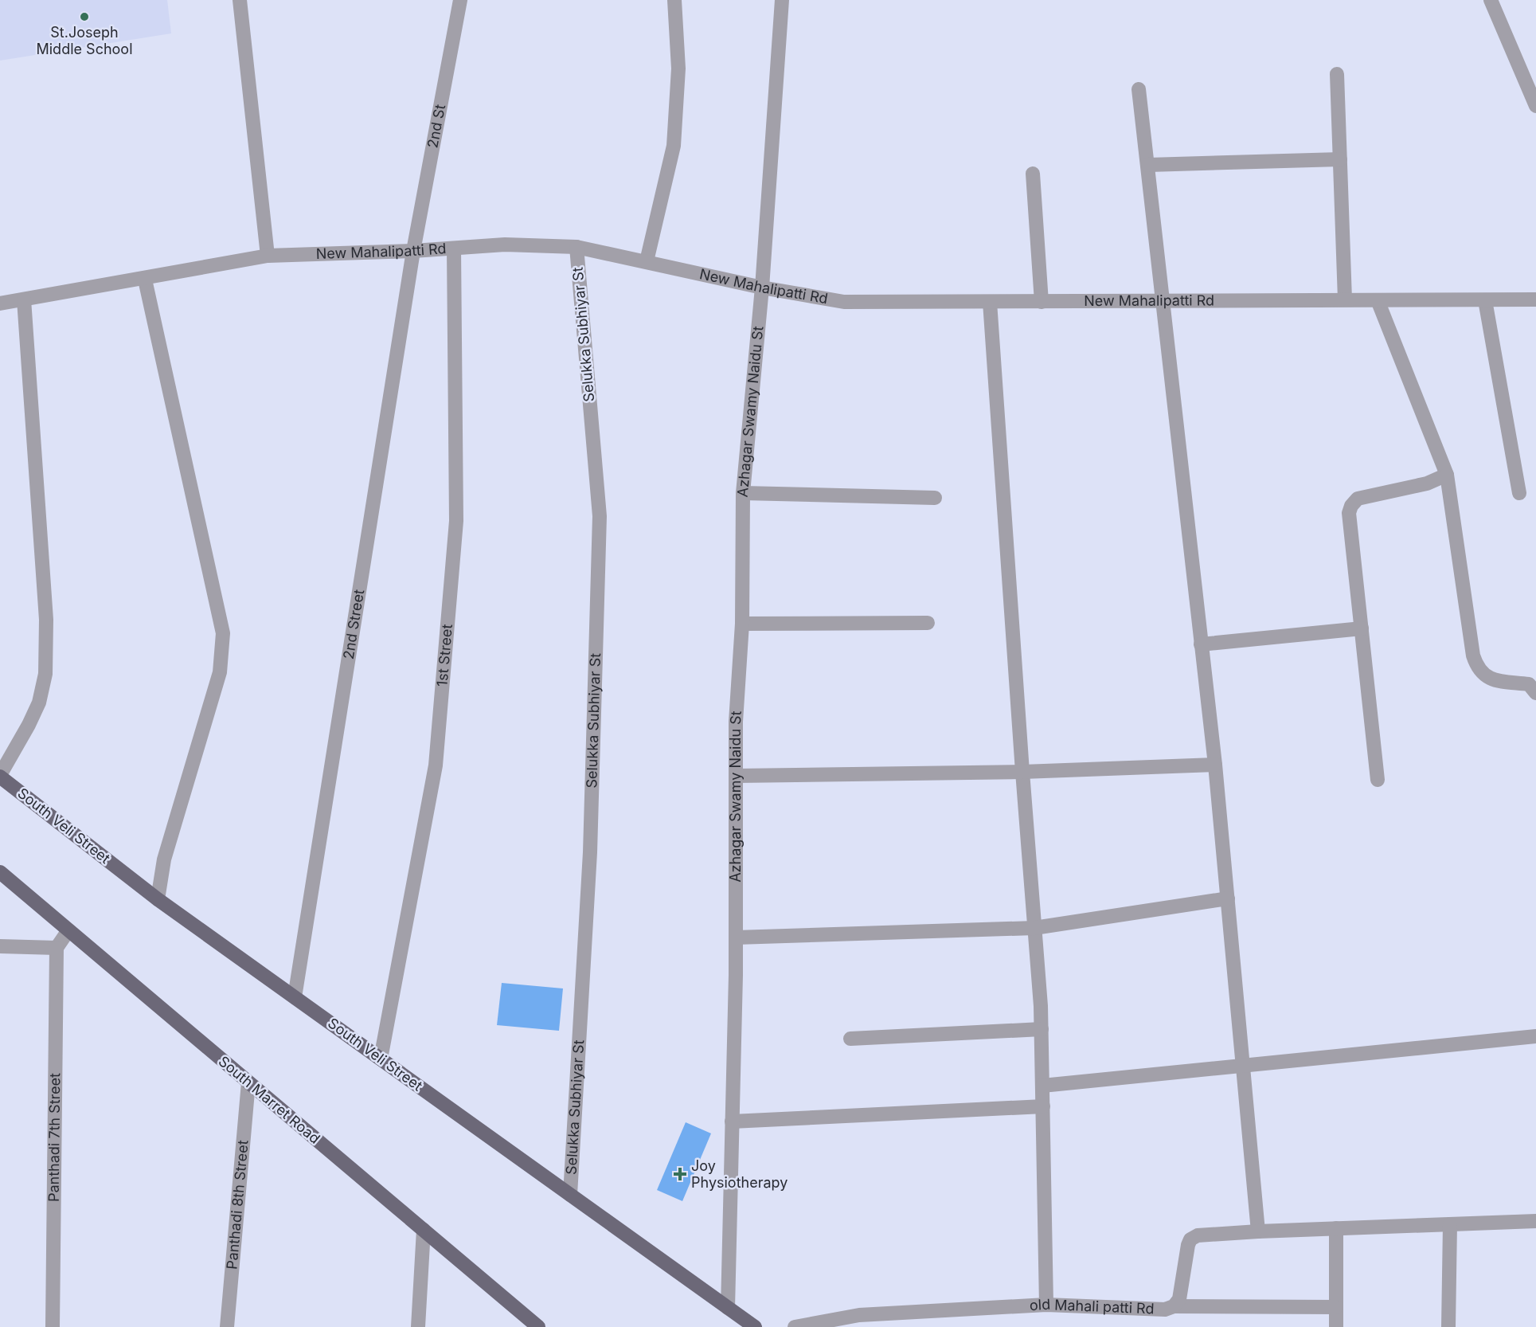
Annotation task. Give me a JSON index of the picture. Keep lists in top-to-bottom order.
{
  "streets": {
    "main road": ["South Veli Street", "South Marret Road"],
    "street": [
      "2nd St",
      "New Mahalipatti Rd",
      "Selukka Subhiyar St",
      "Azhagar Swamy Naidu St",
      "2nd Street",
      "1st Street",
      "Panthadi 7th Street",
      "Panthadi 8th Street",
      "old Mahali patti Rd"
    ]
  },
  "crossings": [
    ["2nd St", "New Mahalipatti Rd"],
    ["2nd St", "2nd Street"],
    ["New Mahalipatti Rd", "Selukka Subhiyar St"],
    ["New Mahalipatti Rd", "Azhagar Swamy Naidu St"],
    ["New Mahalipatti Rd", "2nd Street"],
    ["New Mahalipatti Rd", "1st Street"],
    ["Selukka Subhiyar St", "South Veli Street"],
    ["Azhagar Swamy Naidu St", "South Veli Street"],
    ["2nd Street", "South Veli Street"],
    ["1st Street", "South Veli Street"],
    ["South Marret Road", "Panthadi 8th Street"]
  ],
  "places": {
    "other": ["St.Joseph Middle School"],
    "health": ["Joy Physiotherapy"]
  }
}
